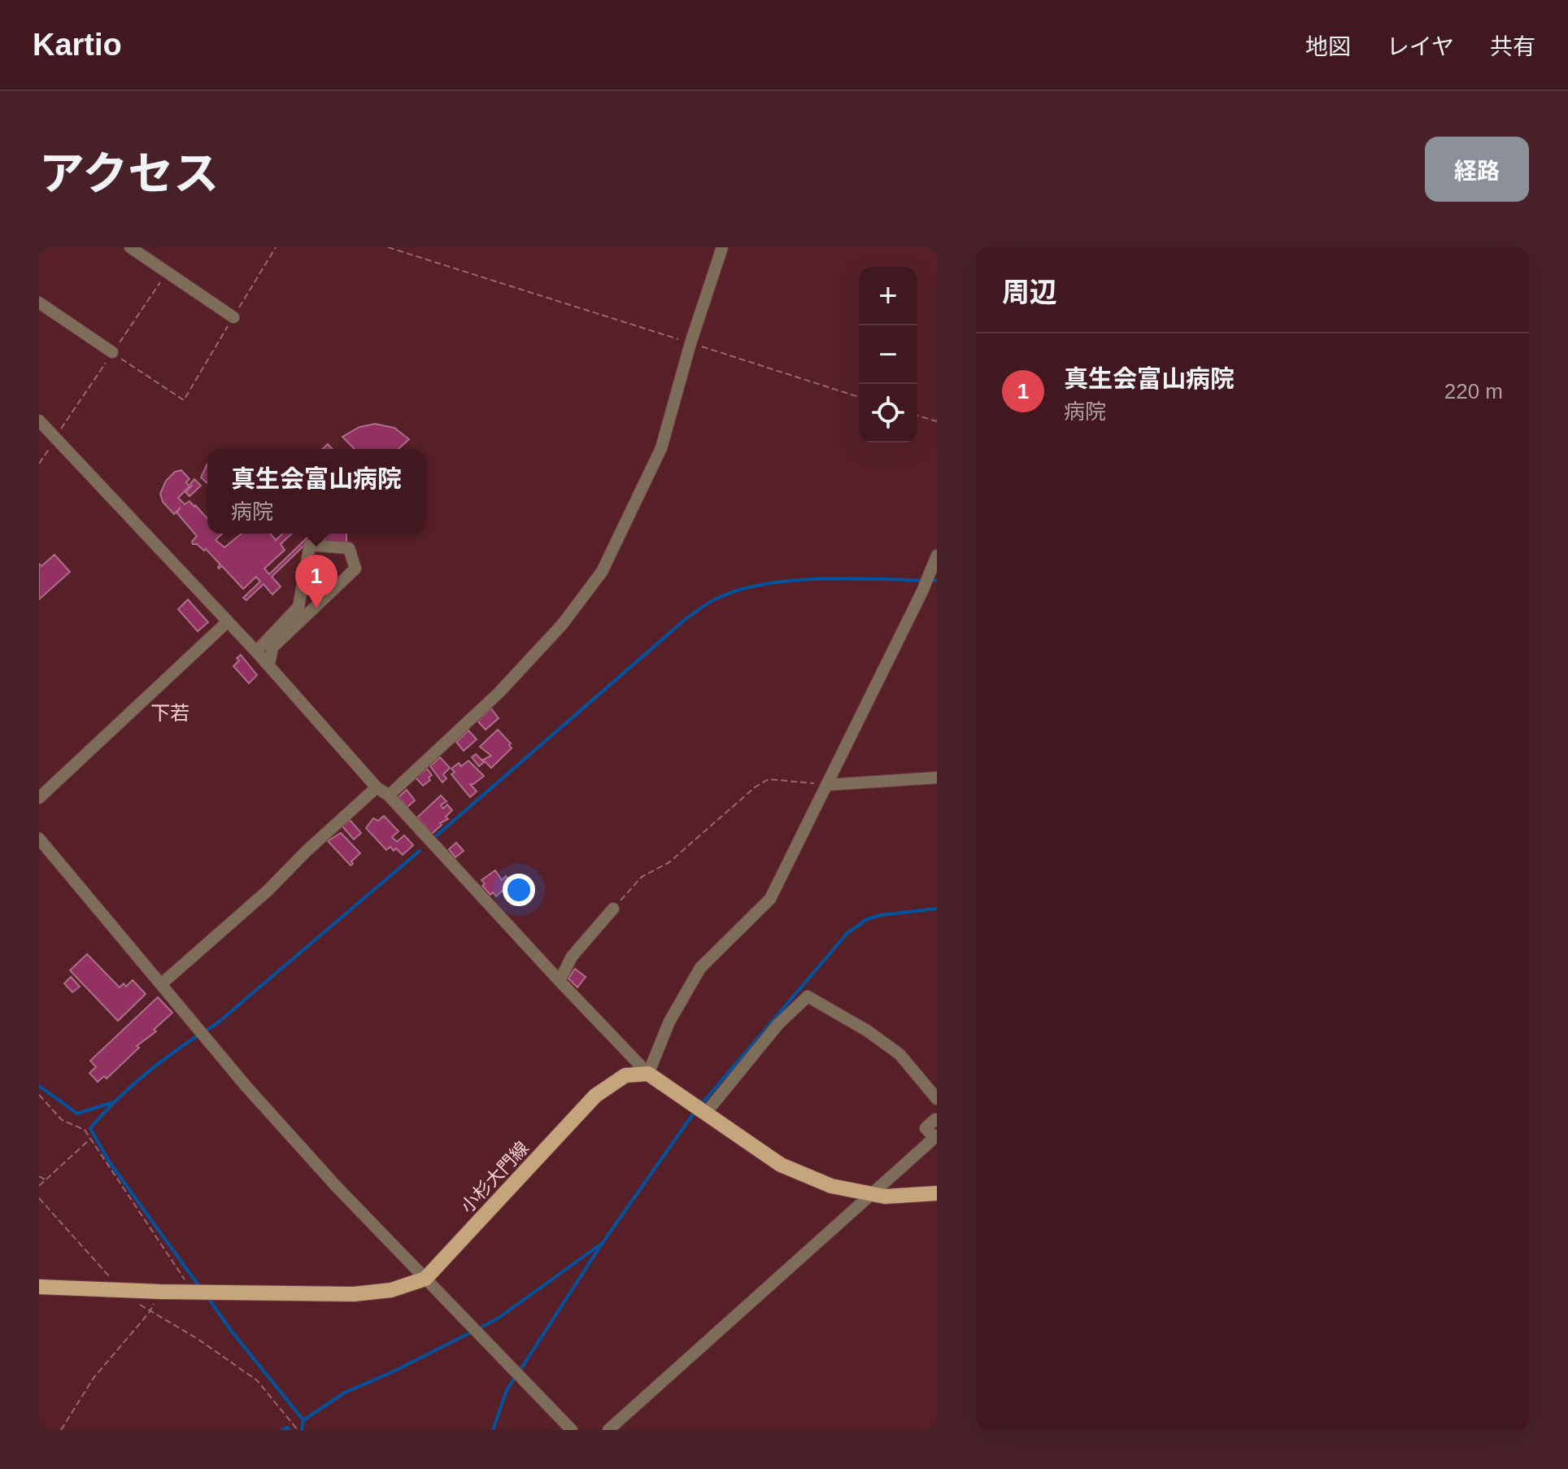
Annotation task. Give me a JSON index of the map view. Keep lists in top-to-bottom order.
{
  "streets": {
    "main road": ["小杉大門線"]
  },
  "districts": ["下若"],
  "page": {
    "header": "Kartio",
    "nav": ["地図", "レイヤ", "共有"],
    "title": "アクセス",
    "buttons": "経路",
    "heading": "周辺",
    "map_buttons": ["+", "−"],
    "list": [
      {
        "mark": "1",
        "name": "真生会富山病院",
        "note": "病院",
        "value": "220 m"
      }
    ],
    "popup": ["真生会富山病院", "病院"],
    "pins": "1"
  }
}
